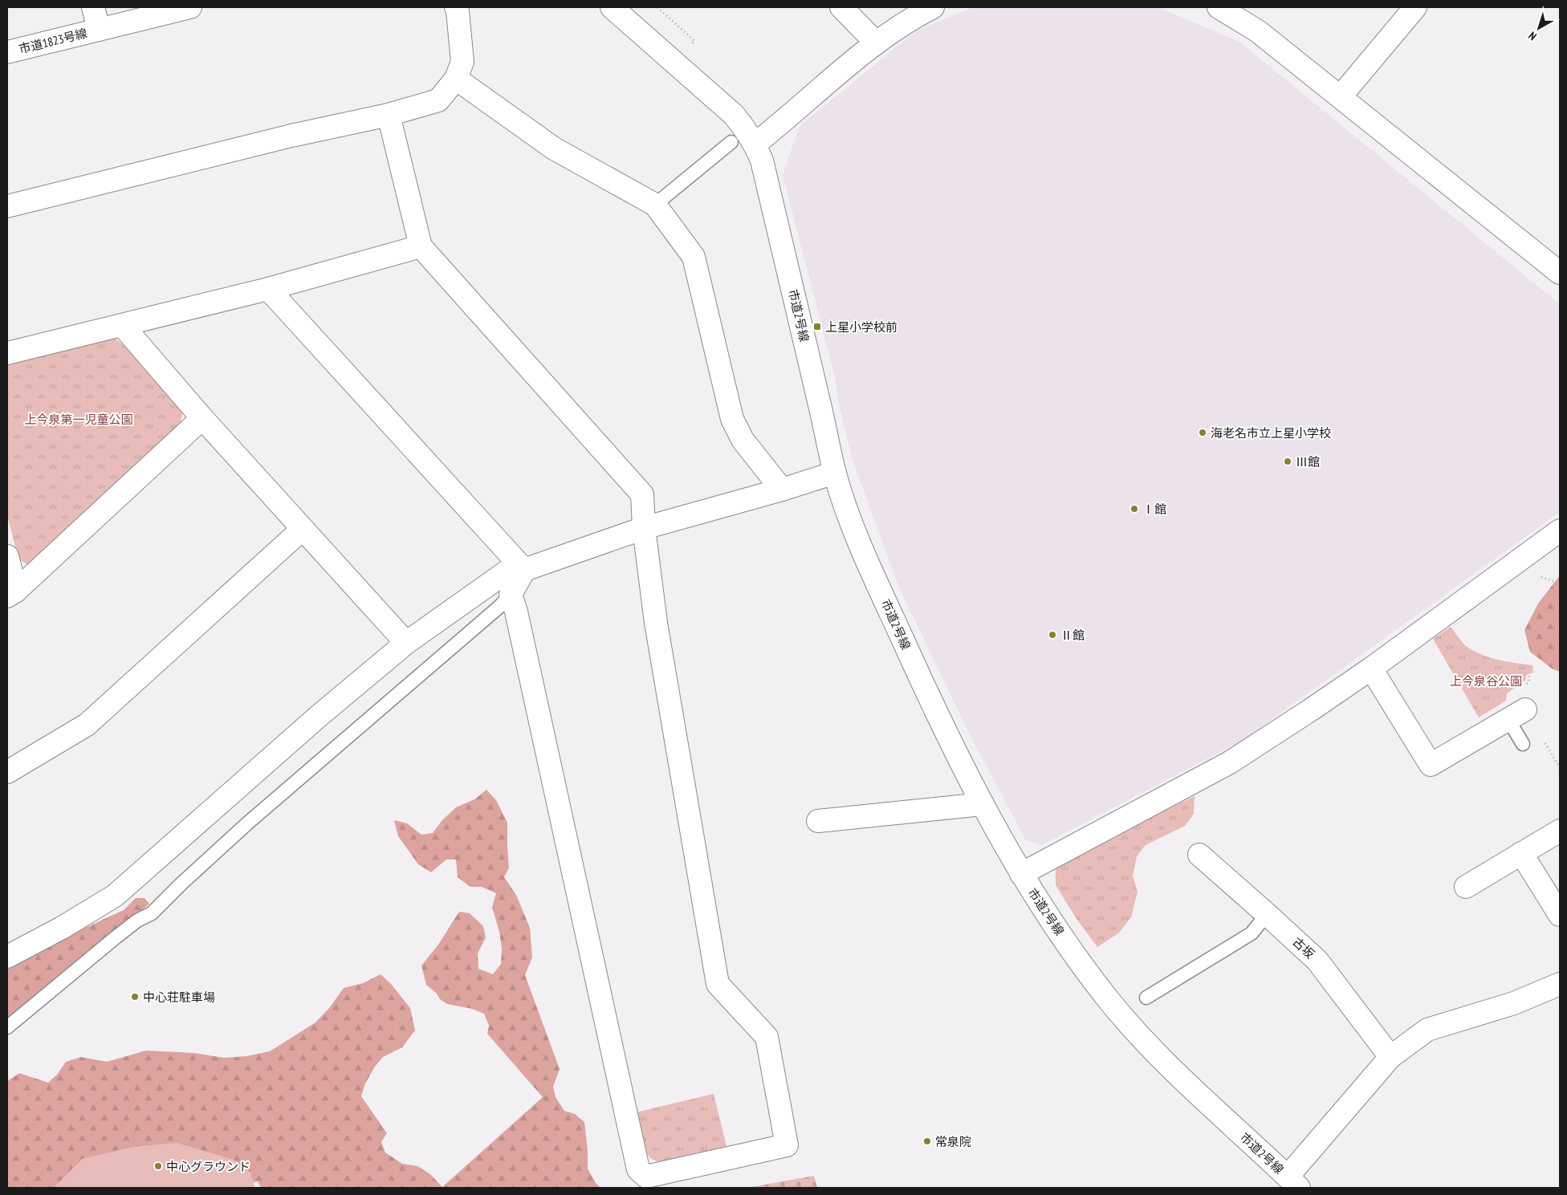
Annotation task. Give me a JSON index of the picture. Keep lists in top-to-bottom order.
{
  "streets": {
    "street": ["市道1823号線", "市道2号線", "古坂"]
  },
  "parks": ["上今泉第一児童公園", "上今泉谷公園"],
  "places": {
    "transit": ["上星小学校前"],
    "other": [
      "海老名市立上星小学校",
      "Ⅲ館",
      "Ⅰ館",
      "Ⅱ館",
      "中心荘駐車場",
      "常泉院",
      "中心グラウンド"
    ]
  },
  "north": "bottom left"
}
